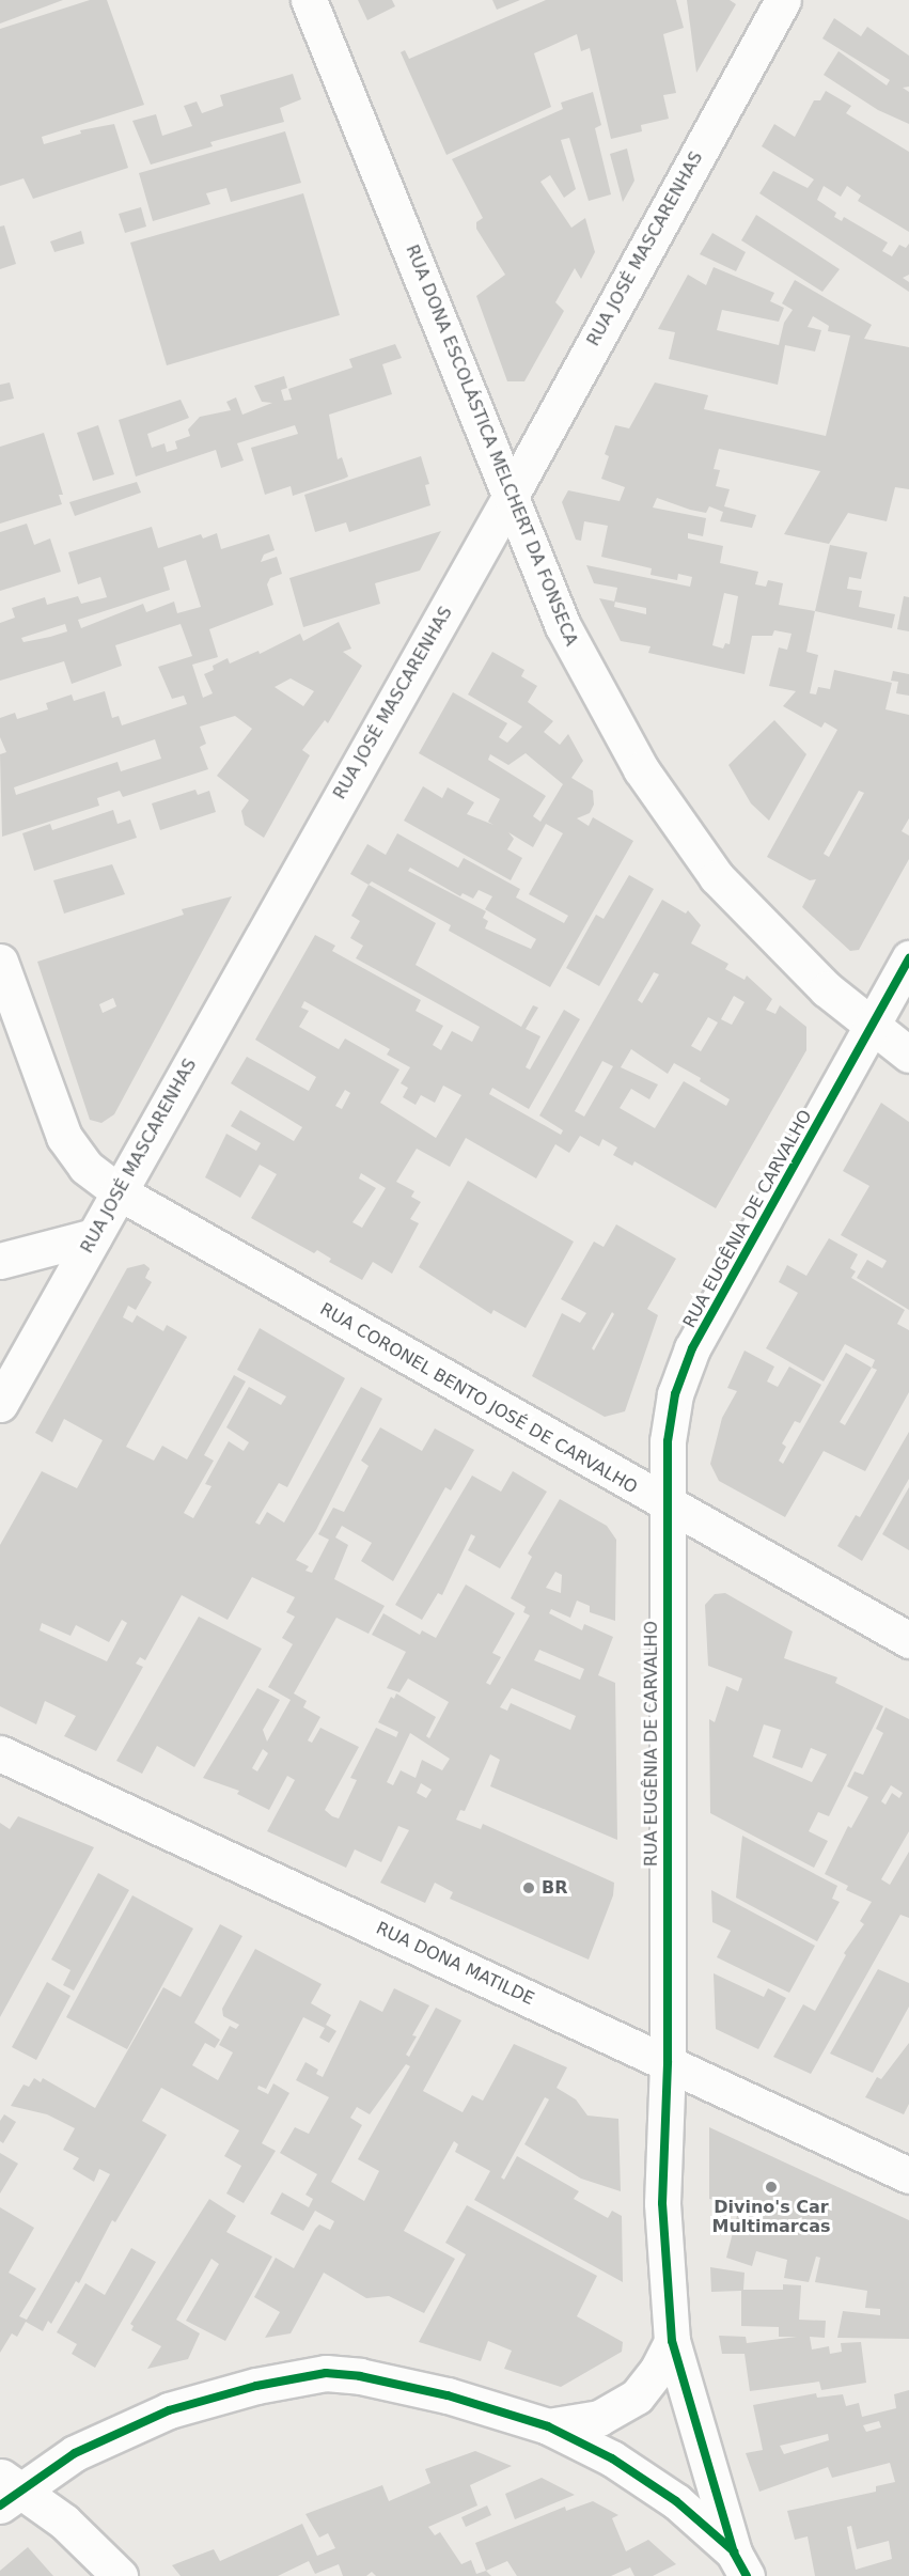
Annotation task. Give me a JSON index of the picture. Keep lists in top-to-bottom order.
{
  "streets": {
    "street": [
      "RUA JOSÉ MASCARENHAS",
      "RUA DONA ESCOLÁSTICA MELCHERT DA FONSECA",
      "RUA EUGÊNIA DE CARVALHO",
      "RUA CORONEL BENTO JOSÉ DE CARVALHO",
      "RUA DONA MATILDE"
    ]
  },
  "crossings": [
    ["RUA JOSÉ MASCARENHAS", "RUA DONA ESCOLÁSTICA MELCHERT DA FONSECA"],
    ["RUA JOSÉ MASCARENHAS", "RUA CORONEL BENTO JOSÉ DE CARVALHO"],
    ["RUA DONA ESCOLÁSTICA MELCHERT DA FONSECA", "RUA EUGÊNIA DE CARVALHO"],
    ["RUA EUGÊNIA DE CARVALHO", "RUA CORONEL BENTO JOSÉ DE CARVALHO"],
    ["RUA EUGÊNIA DE CARVALHO", "RUA DONA MATILDE"]
  ],
  "places": ["BR", "Divino's Car Multimarcas"]
}
